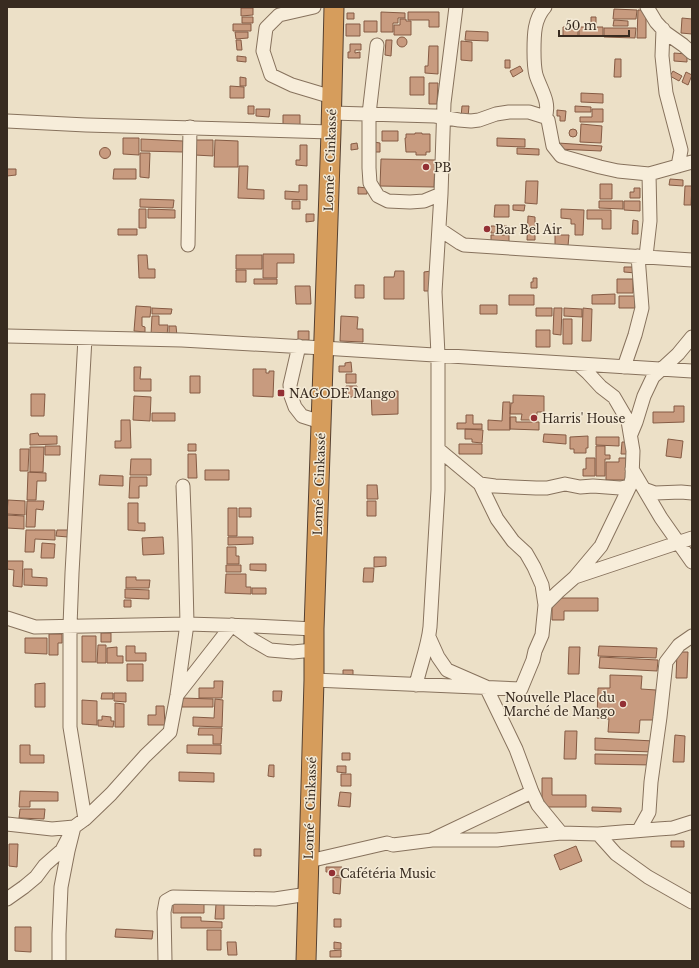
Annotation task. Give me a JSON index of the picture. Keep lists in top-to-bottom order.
{
  "streets": {
    "highway": ["Lomé - Cinkassé"]
  },
  "places": {
    "other": [
      "PB",
      "Bar Bel Air",
      "Harris' House",
      "Nouvelle Place du Marché de Mango",
      "Cafétéria Music"
    ],
    "transit": ["NAGODE Mango"]
  },
  "scale_bar": "50 m"
}
